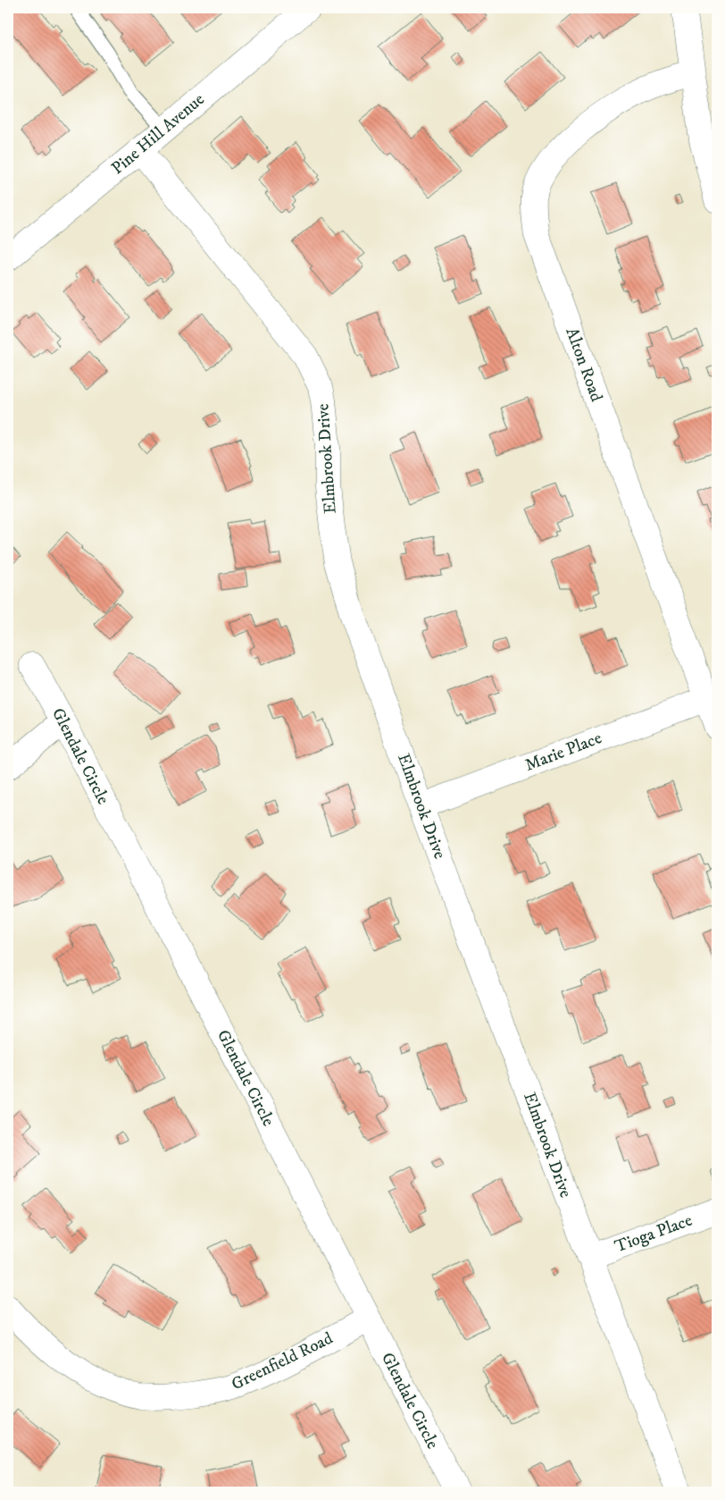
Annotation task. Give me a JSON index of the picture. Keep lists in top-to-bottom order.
{
  "streets": {
    "street": [
      "Pine Hill Avenue",
      "Alton Road",
      "Elmbrook Drive",
      "Marie Place",
      "Glendale Circle",
      "Tioga Place",
      "Greenfield Road"
    ]
  },
  "crossings": [
    ["Pine Hill Avenue", "Elmbrook Drive"],
    ["Alton Road", "Marie Place"],
    ["Elmbrook Drive", "Marie Place"],
    ["Elmbrook Drive", "Tioga Place"],
    ["Glendale Circle", "Greenfield Road"]
  ]
}
